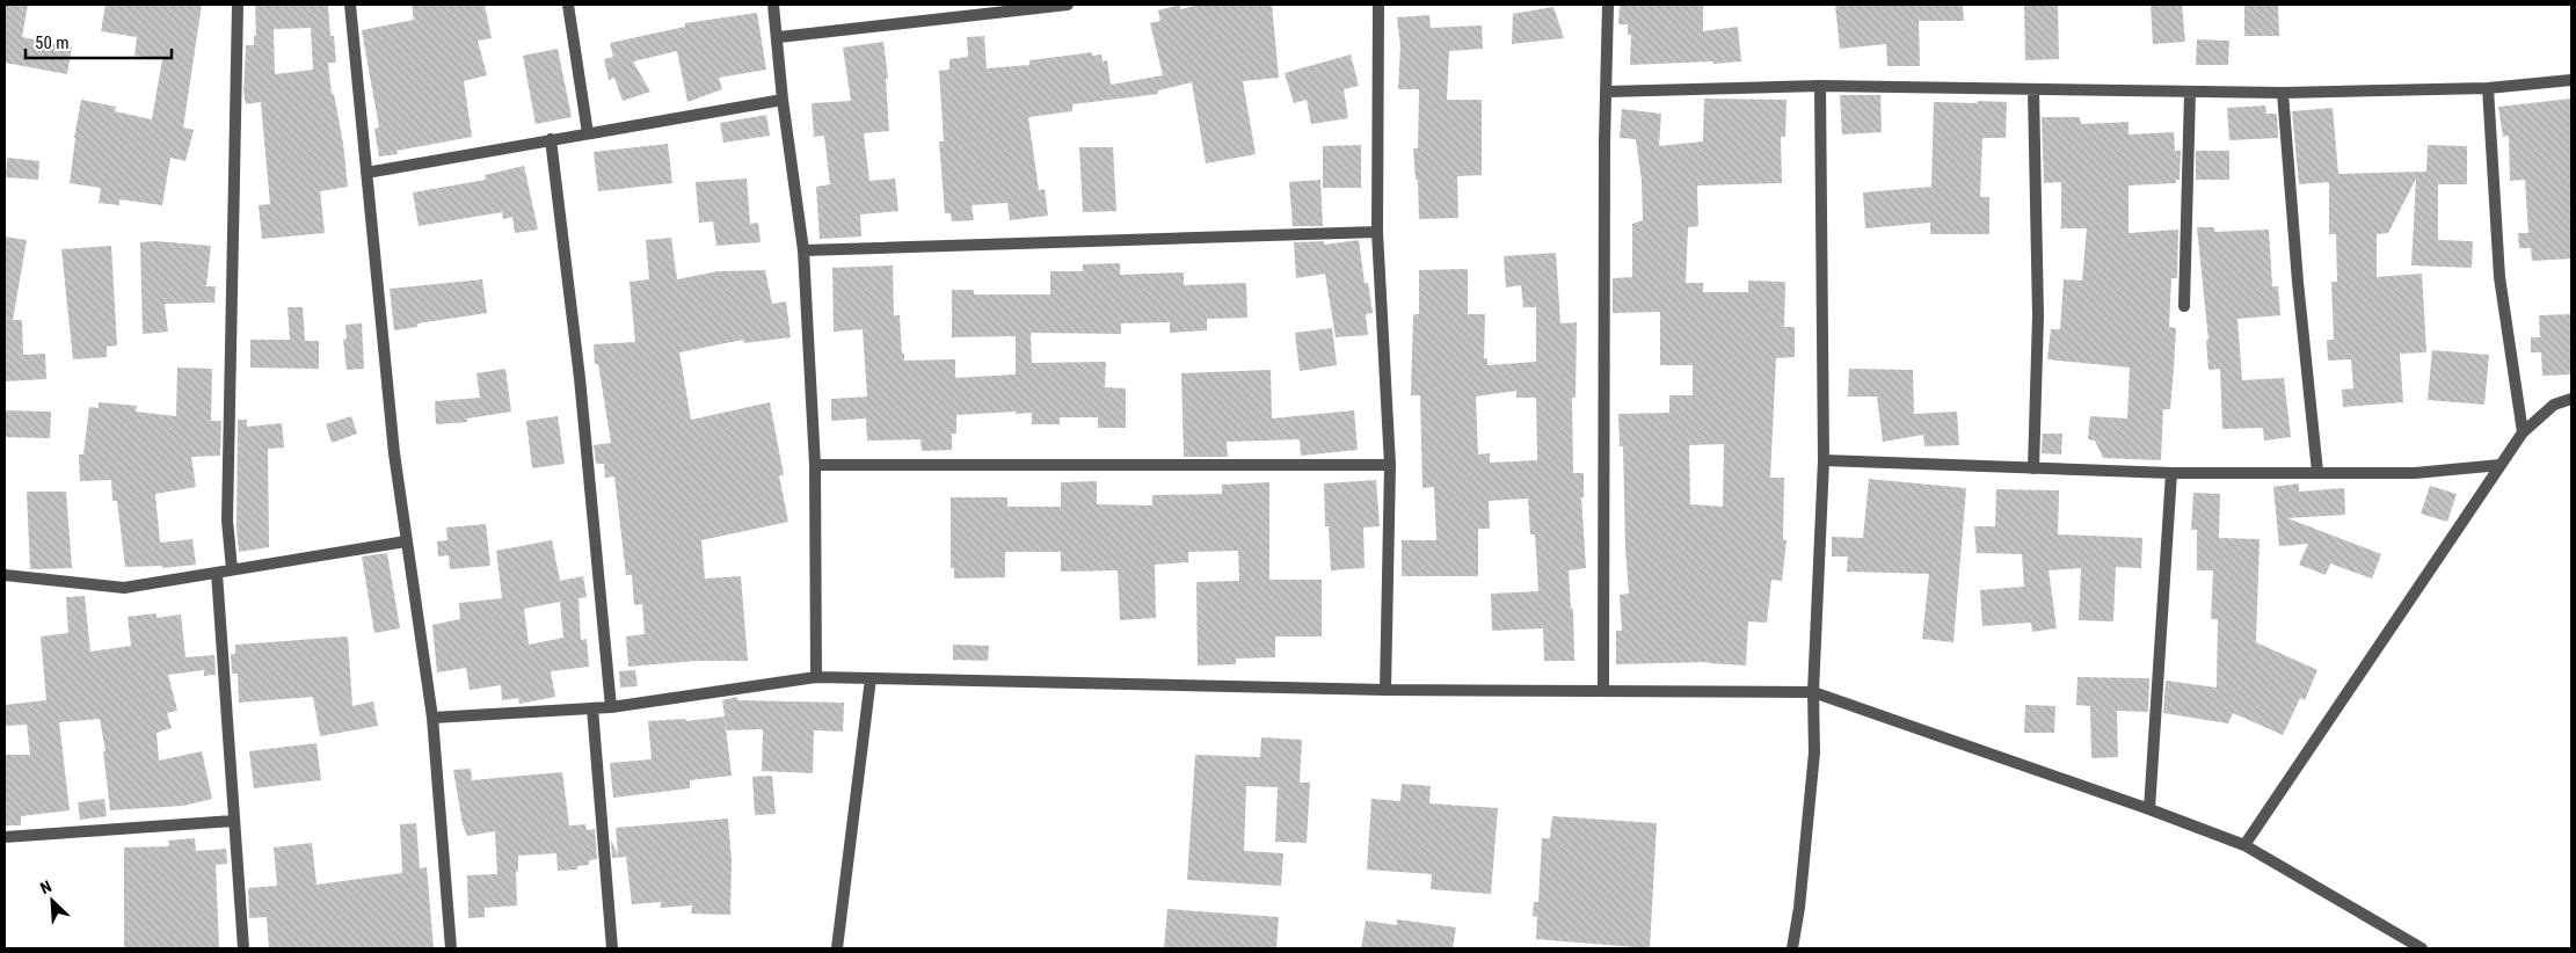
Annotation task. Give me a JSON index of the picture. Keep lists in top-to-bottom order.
{
  "scale_bar": "50 m",
  "north": "top left"
}
